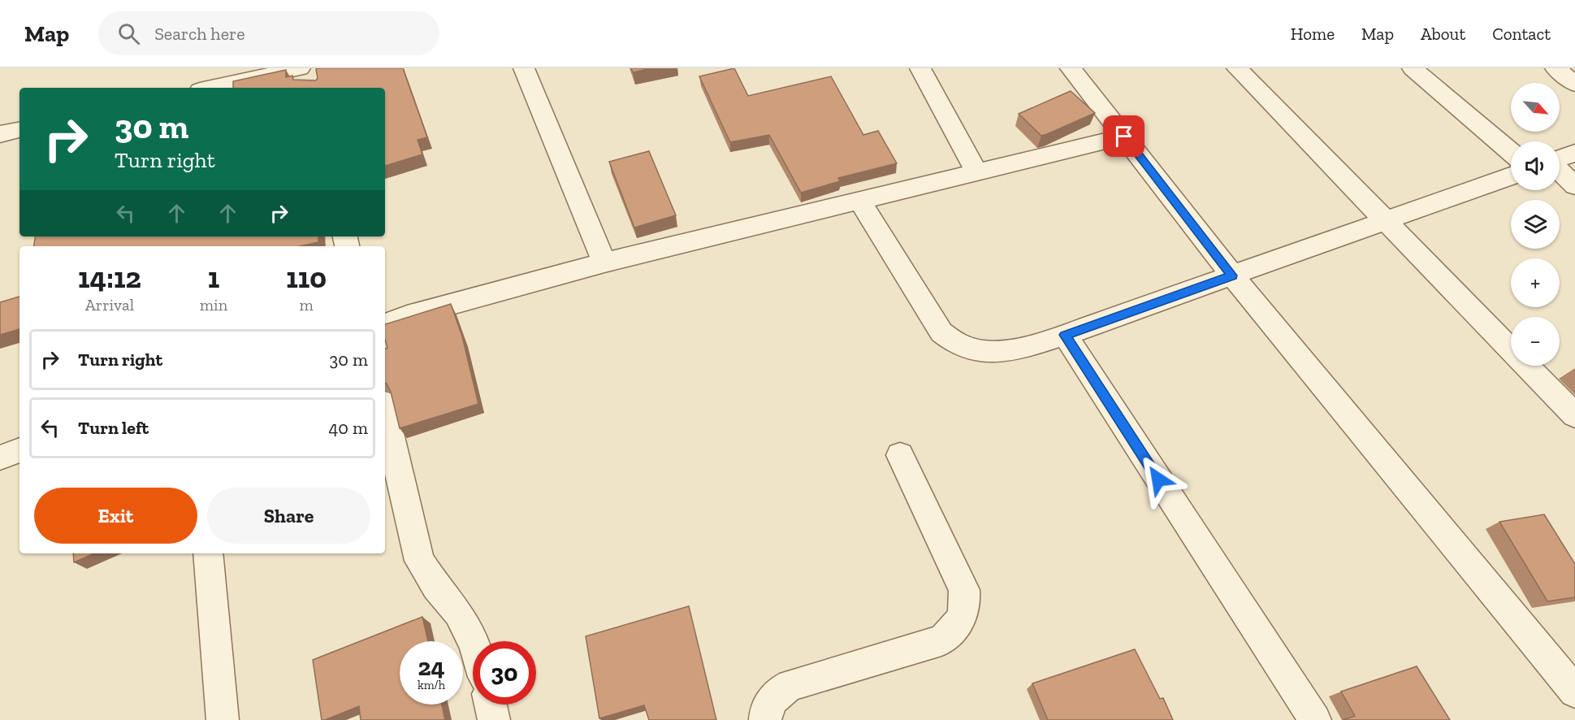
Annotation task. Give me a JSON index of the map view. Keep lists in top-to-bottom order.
{
  "north": "bottom right",
  "page": {
    "header": "Map",
    "search": "Search here",
    "nav": [
      "Home",
      "Map",
      "About",
      "Contact"
    ],
    "map_buttons": ["+", "−"],
    "turn": ["30 m", "Turn right"],
    "eta": [
      "14:12",
      "Arrival",
      "1",
      "min",
      "110",
      "m"
    ],
    "list": [
      {
        "name": "Turn right",
        "value": "30 m"
      },
      {
        "name": "Turn left",
        "value": "40 m"
      }
    ],
    "buttons": ["Exit", "Share"],
    "speed": "24 km/h",
    "limit": "30"
  }
}
